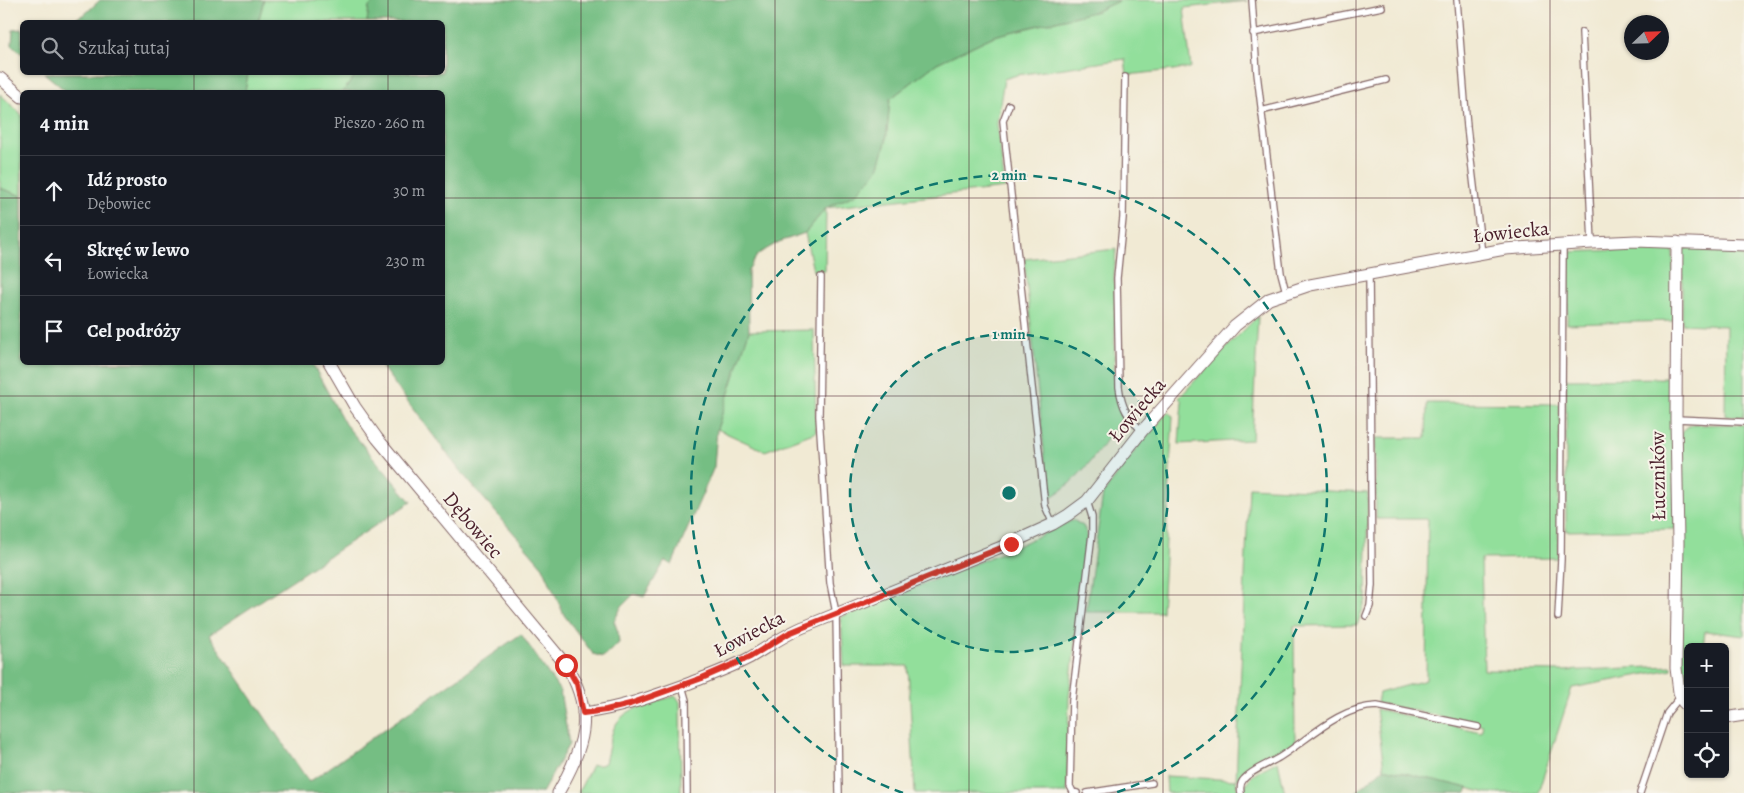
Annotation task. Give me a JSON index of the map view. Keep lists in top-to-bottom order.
{
  "streets": {
    "street": ["Łowiecka", "Łuczników", "Dębowiec"]
  },
  "crossings": [
    ["Łowiecka", "Łuczników"],
    ["Łowiecka", "Dębowiec"]
  ],
  "north": "top right",
  "page": {
    "search": "Szukaj tutaj",
    "heading": ["4 min", "Pieszo · 260 m"],
    "list": [
      ["Idź prosto", "Dębowiec", "30 m"],
      ["Skręć w lewo", "Łowiecka", "230 m"],
      "Cel podróży"
    ],
    "map_buttons": ["+", "−"]
  },
  "rings": ["2 min", "1 min"]
}
